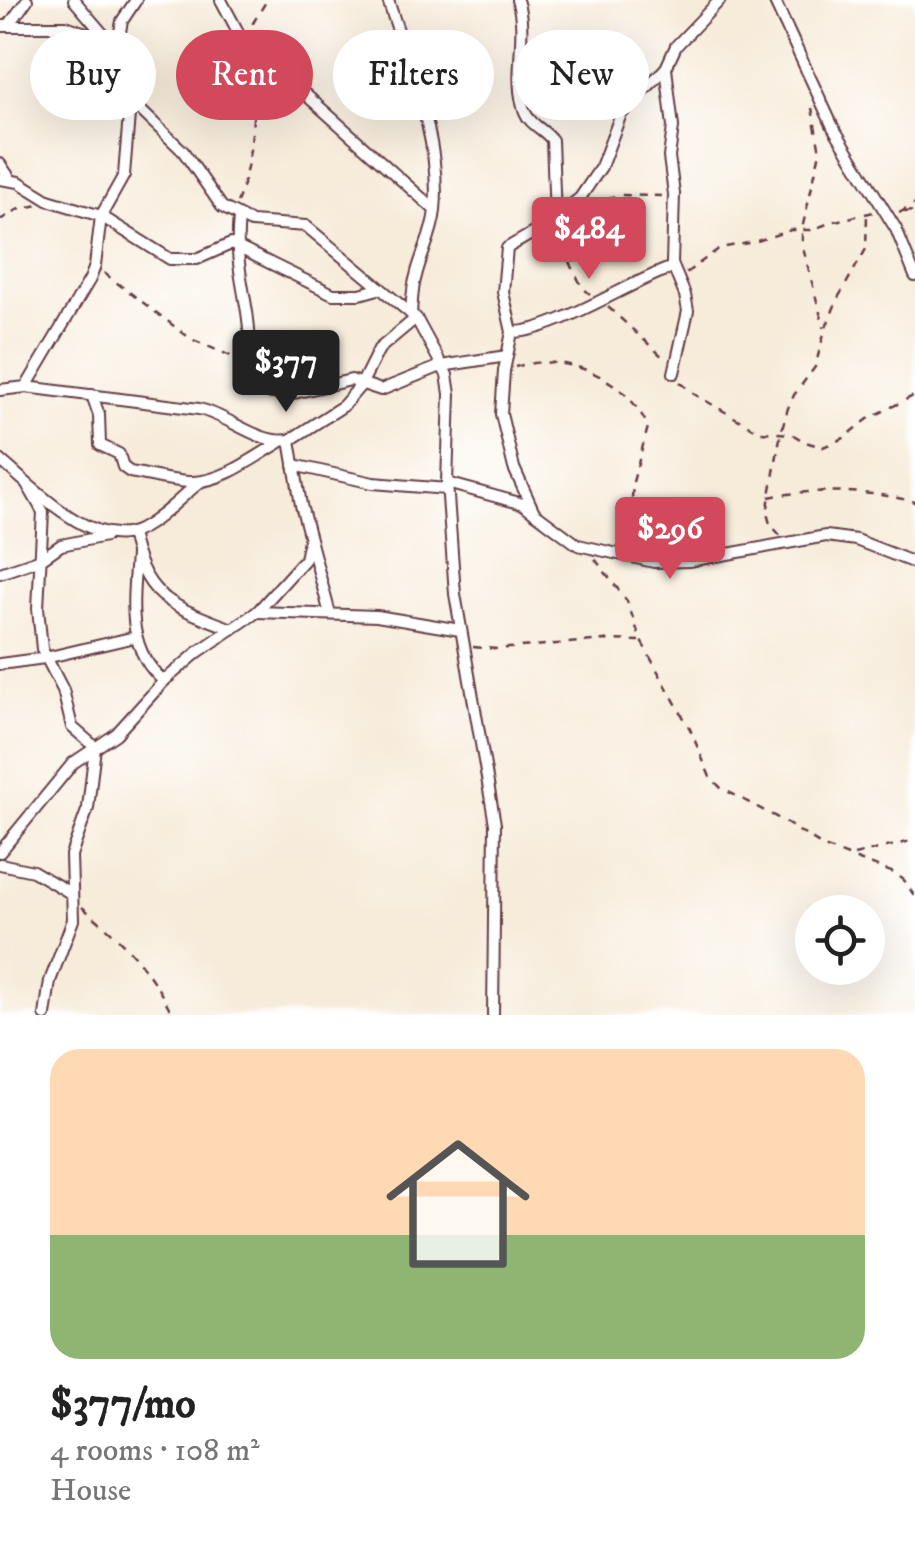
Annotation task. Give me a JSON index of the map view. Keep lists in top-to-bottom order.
{
  "page": {
    "chip": [
      "Buy",
      "Rent",
      "Filters",
      "New"
    ],
    "price": ["$484", "$377", "$296"],
    "list": [
      {
        "name": "$377/mo",
        "note": "4 rooms · 108 m² · House"
      }
    ]
  }
}
